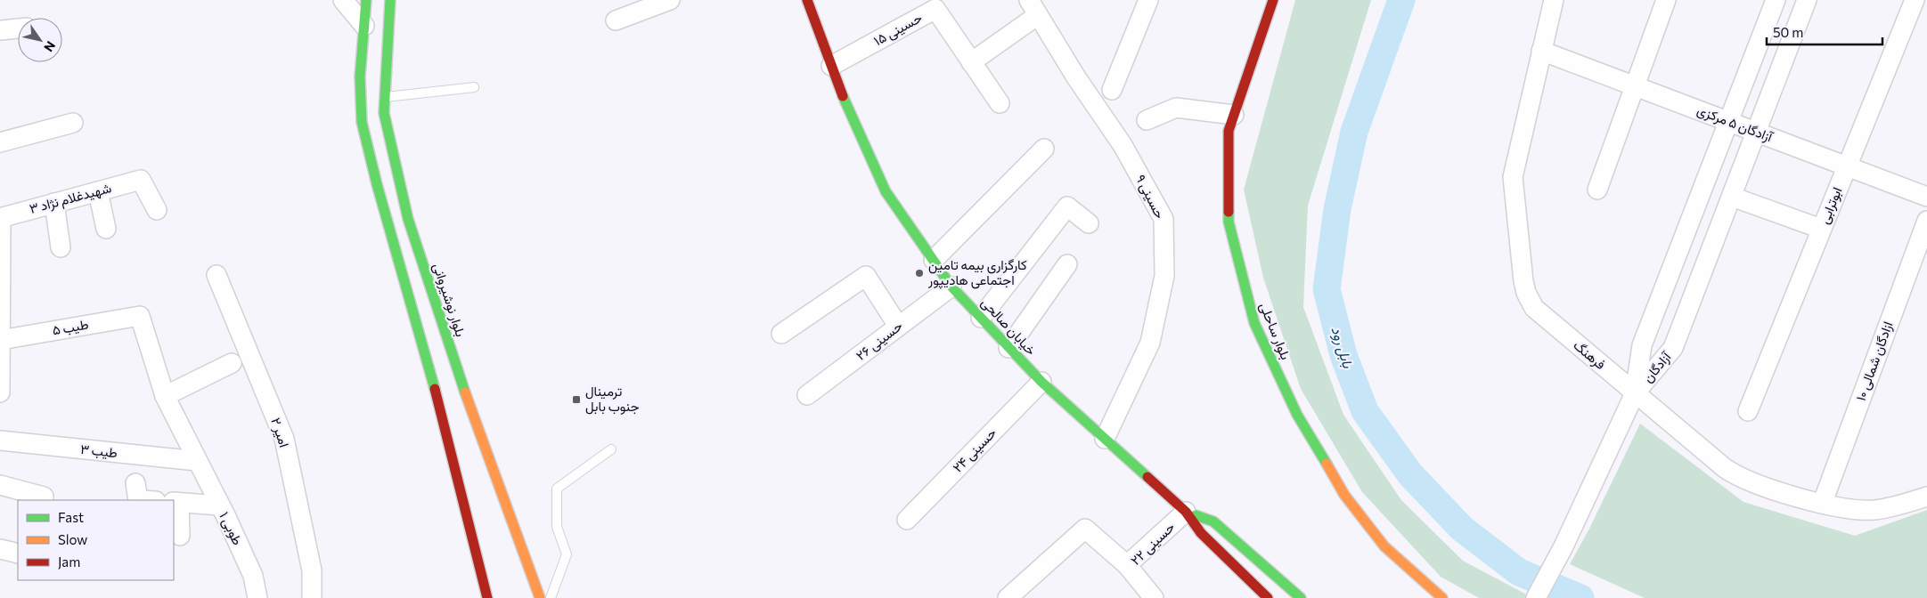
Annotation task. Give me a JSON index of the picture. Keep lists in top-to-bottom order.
{
  "streets": {
    "main road": ["بلوار نوشیروانی", "خيابان صالحی", "بلوار ساحلی"],
    "street": [
      "حسینی ۱۵",
      "آزادگان ۵ مرکزی",
      "حسینی ٩",
      "شهیدغلام نژاد ۳",
      "ابوترابی",
      "طیب ۵",
      "حسینی ۲۶",
      "فرهنگ",
      "ازادگان شمالی ۱۰",
      "آزادگان",
      "امیر ۲",
      "حسینی ۲۴",
      "طیب ۳",
      "طوبی ۱",
      "حسینی ۲۲"
    ]
  },
  "crossings": [
    ["حسینی ۱۵", "خيابان صالحی"],
    ["آزادگان ۵ مرکزی", "ابوترابی"],
    ["آزادگان ۵ مرکزی", "فرهنگ"],
    ["آزادگان ۵ مرکزی", "آزادگان"],
    ["حسینی ٩", "خيابان صالحی"],
    ["خيابان صالحی", "حسینی ۲۶"],
    ["خيابان صالحی", "حسینی ۲۴"],
    ["خيابان صالحی", "حسینی ۲۲"],
    ["طیب ۵", "طوبی ۱"],
    ["فرهنگ", "ازادگان شمالی ۱۰"],
    ["فرهنگ", "آزادگان"],
    ["طیب ۳", "طوبی ۱"]
  ],
  "water": ["بابل رود"],
  "places": {
    "other": ["کارگزاری بیمه تامین اجتماعی هادیپور"],
    "transit": ["ترمینال جنوب بابل"]
  },
  "legend": ["Fast", "Slow", "Jam"],
  "scale_bar": "50 m",
  "north": "bottom right"
}
